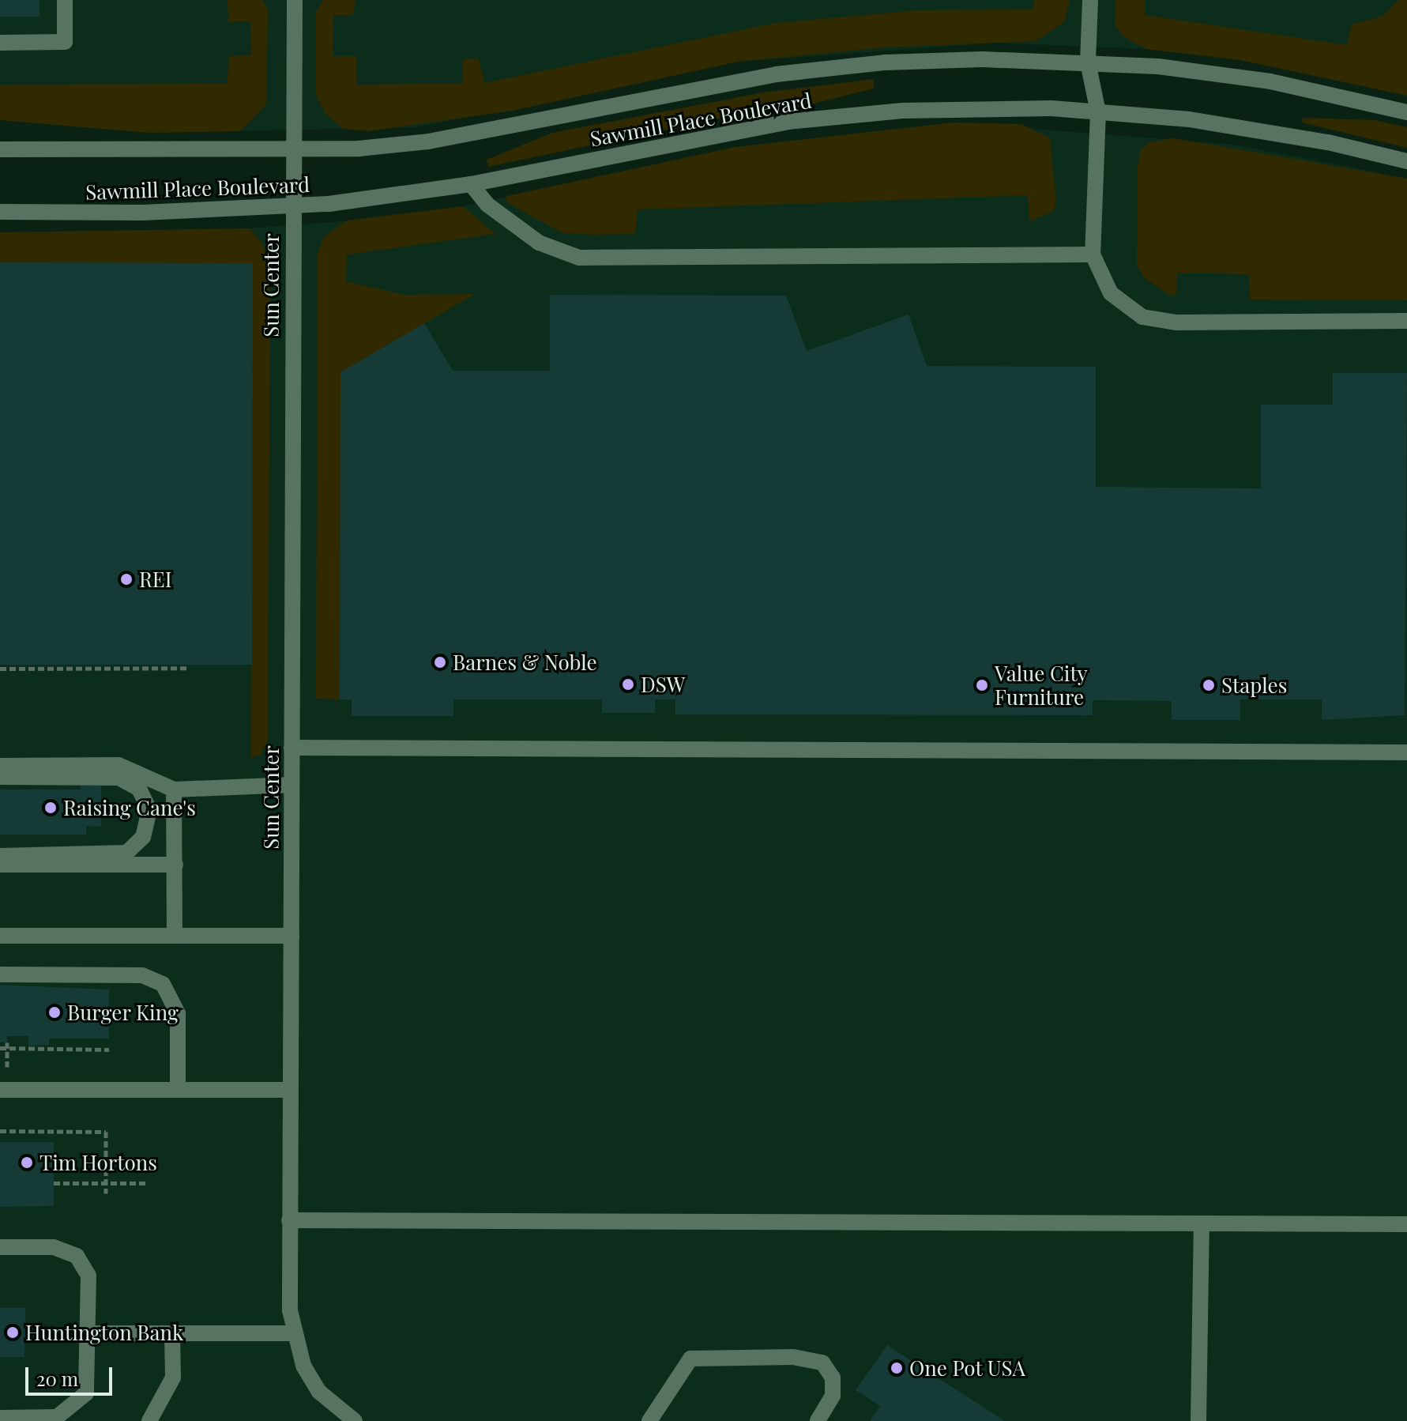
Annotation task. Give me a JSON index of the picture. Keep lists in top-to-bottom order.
{
  "streets": {
    "street": ["Sawmill Place Boulevard", "Sun Center"]
  },
  "crossings": [
    ["Sawmill Place Boulevard", "Sun Center"]
  ],
  "places": [
    "REI",
    "Barnes & Noble",
    "DSW",
    "Value City Furniture",
    "Staples",
    "Raising Cane's",
    "Burger King",
    "Tim Hortons",
    "Huntington Bank",
    "One Pot USA"
  ],
  "scale_bar": "20 m"
}
